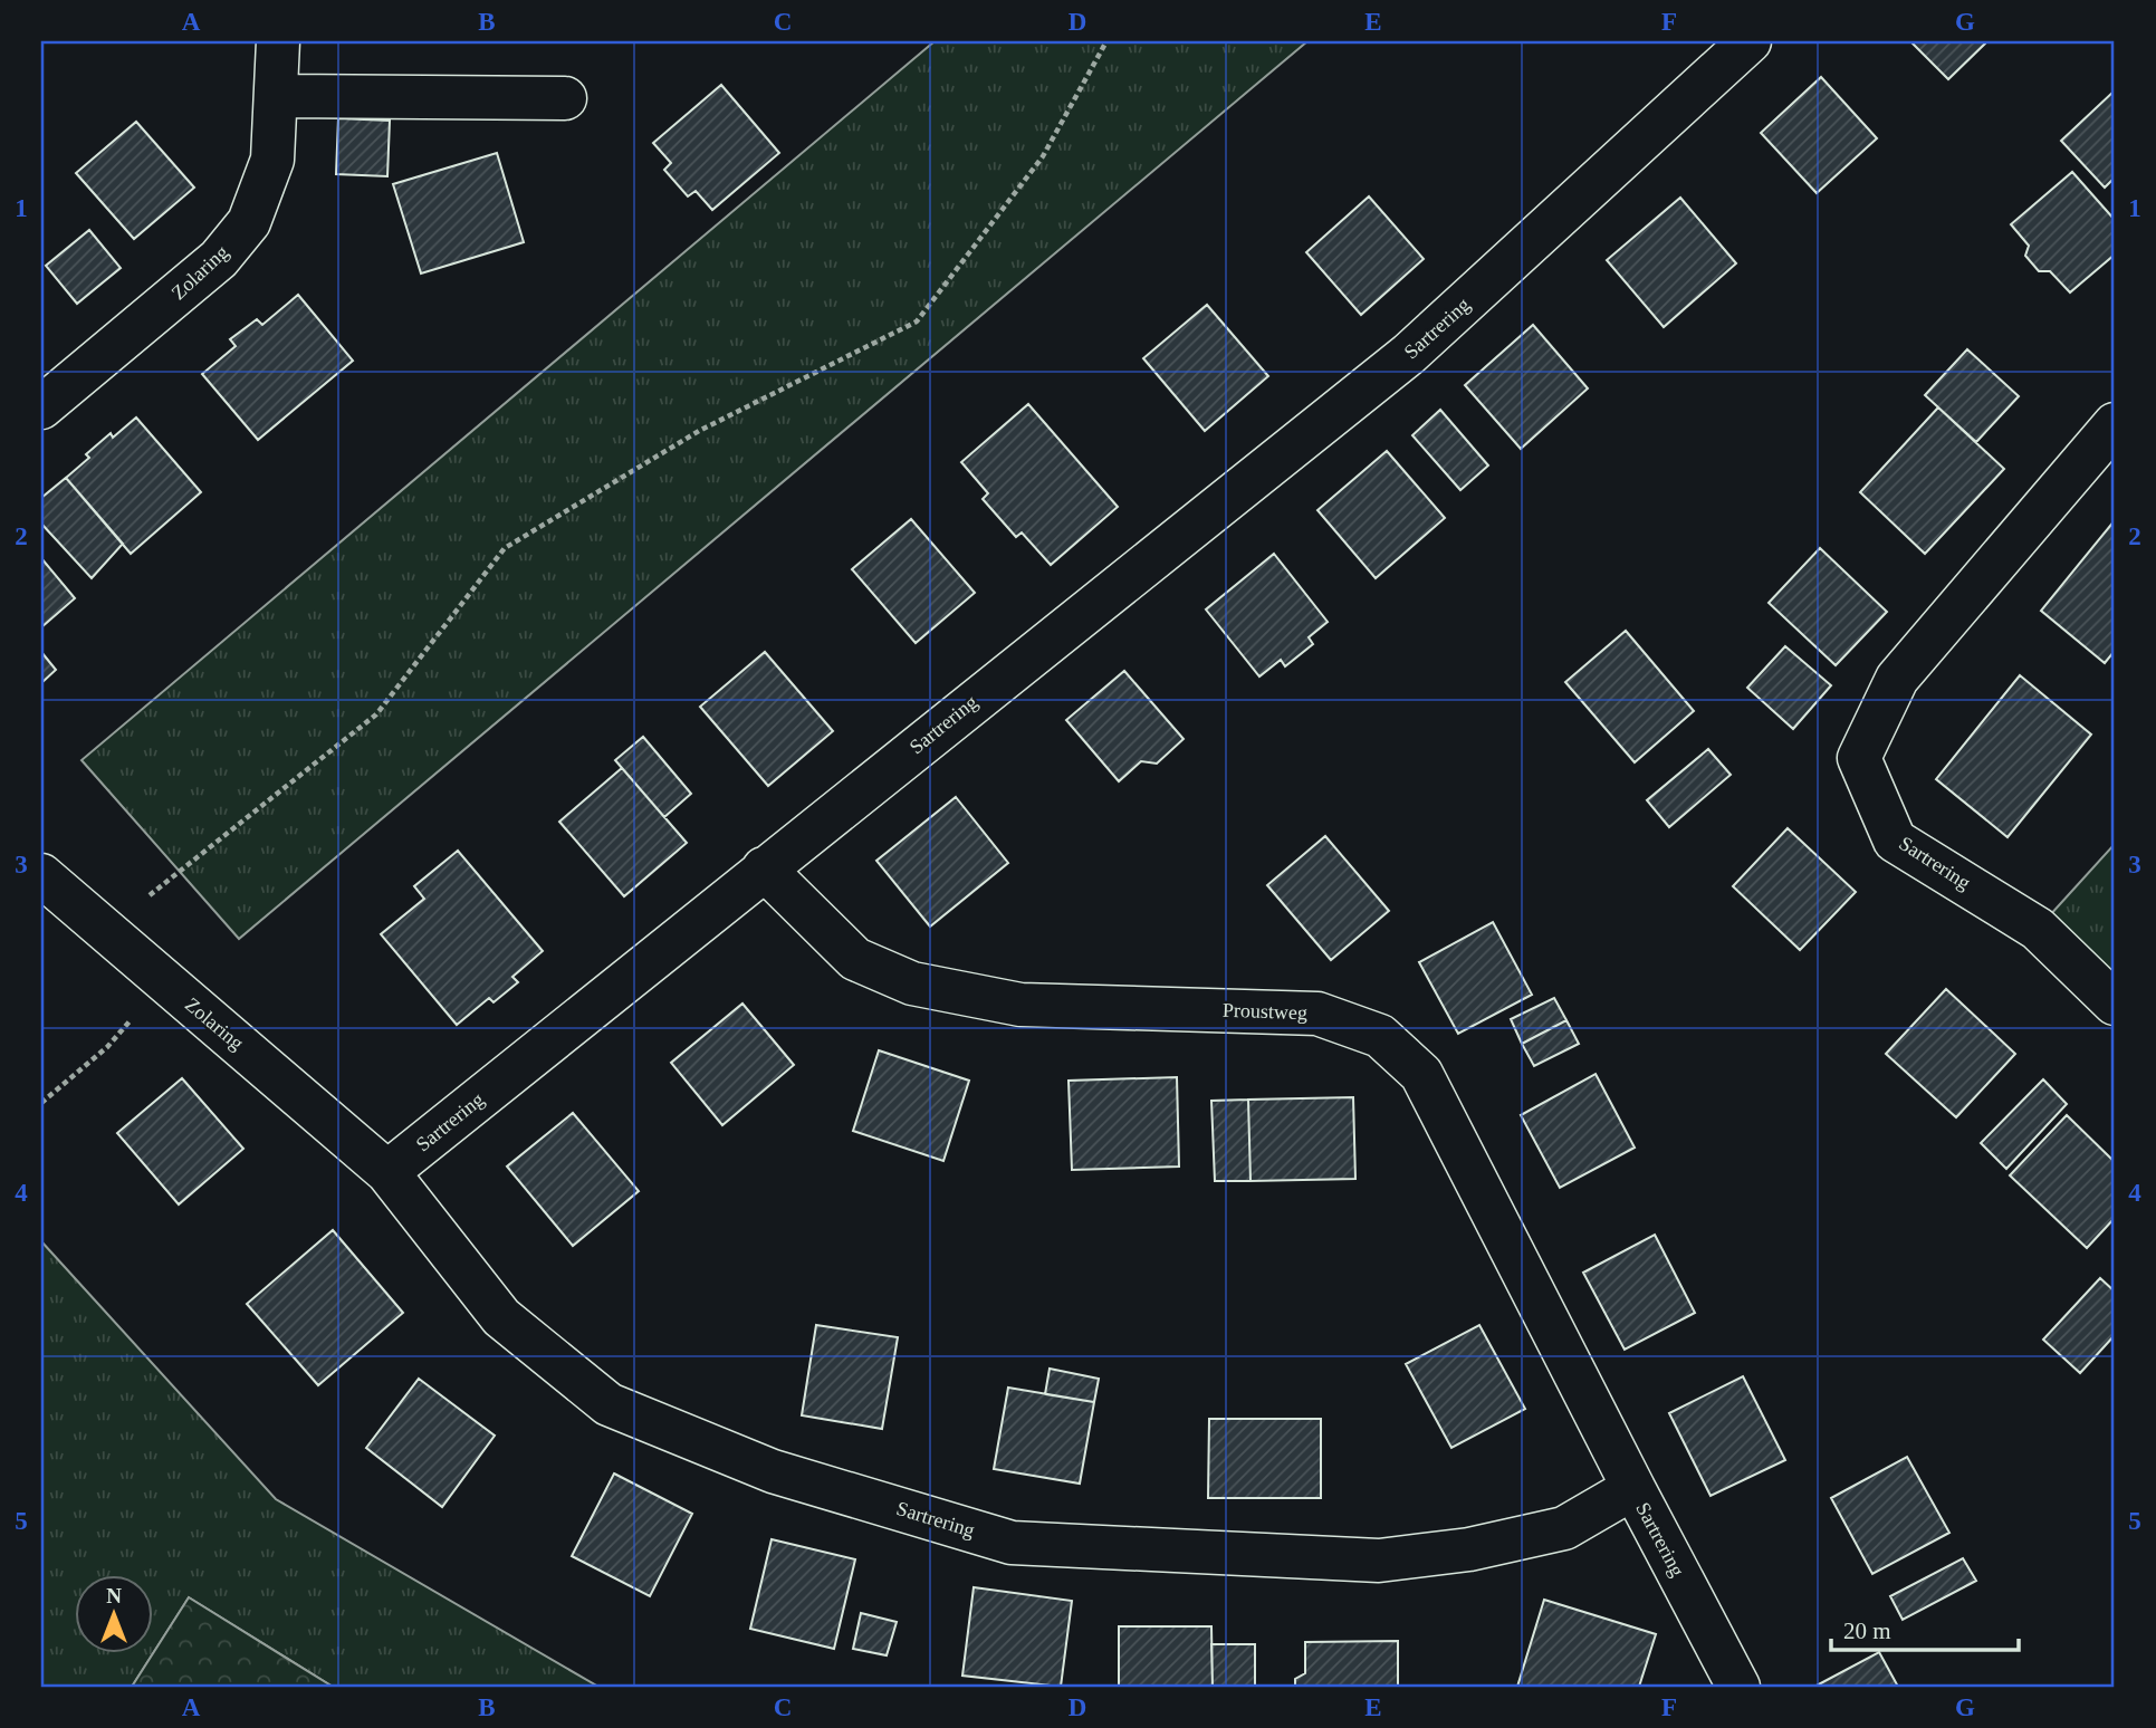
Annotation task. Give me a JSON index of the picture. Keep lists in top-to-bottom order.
{
  "streets": {
    "street": ["Zolaring", "Sartrering", "Proustweg"]
  },
  "crossings": [
    ["Zolaring", "Sartrering"],
    ["Sartrering", "Proustweg"]
  ],
  "scale_bar": "20 m",
  "north": "top",
  "grid": {
    "columns": [
      "A",
      "B",
      "C",
      "D",
      "E",
      "F",
      "G"
    ],
    "rows": [
      "1",
      "2",
      "3",
      "4",
      "5"
    ]
  }
}
